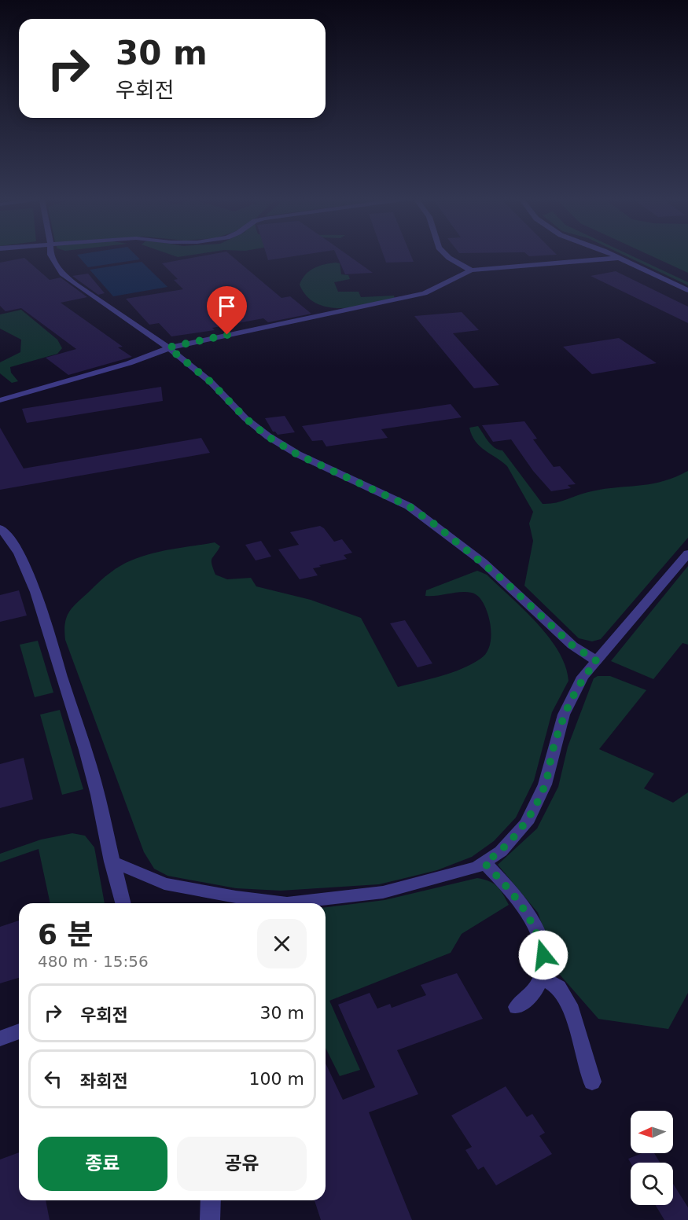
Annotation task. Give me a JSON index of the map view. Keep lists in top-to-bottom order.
{
  "north": "left",
  "page": {
    "turn": ["30 m", "우회전"],
    "heading": ["6 분", "480 m · 15:56"],
    "list": [
      {
        "name": "우회전",
        "value": "30 m"
      },
      {
        "name": "좌회전",
        "value": "100 m"
      }
    ],
    "buttons": ["종료", "공유"]
  }
}
